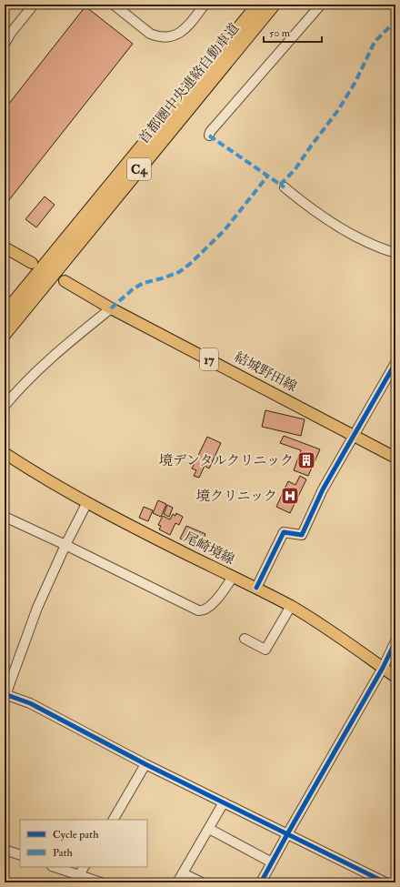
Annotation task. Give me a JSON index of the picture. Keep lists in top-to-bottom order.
{
  "streets": {
    "highway": ["首都圏中央連絡自動車道", "C4"],
    "main road": ["17", "結城野田線", "尾崎境線"]
  },
  "places": {
    "building": ["境デンタルクリニック"],
    "hospital": ["境クリニック"]
  },
  "legend": ["Cycle path", "Path"],
  "scale_bar": "50 m"
}
